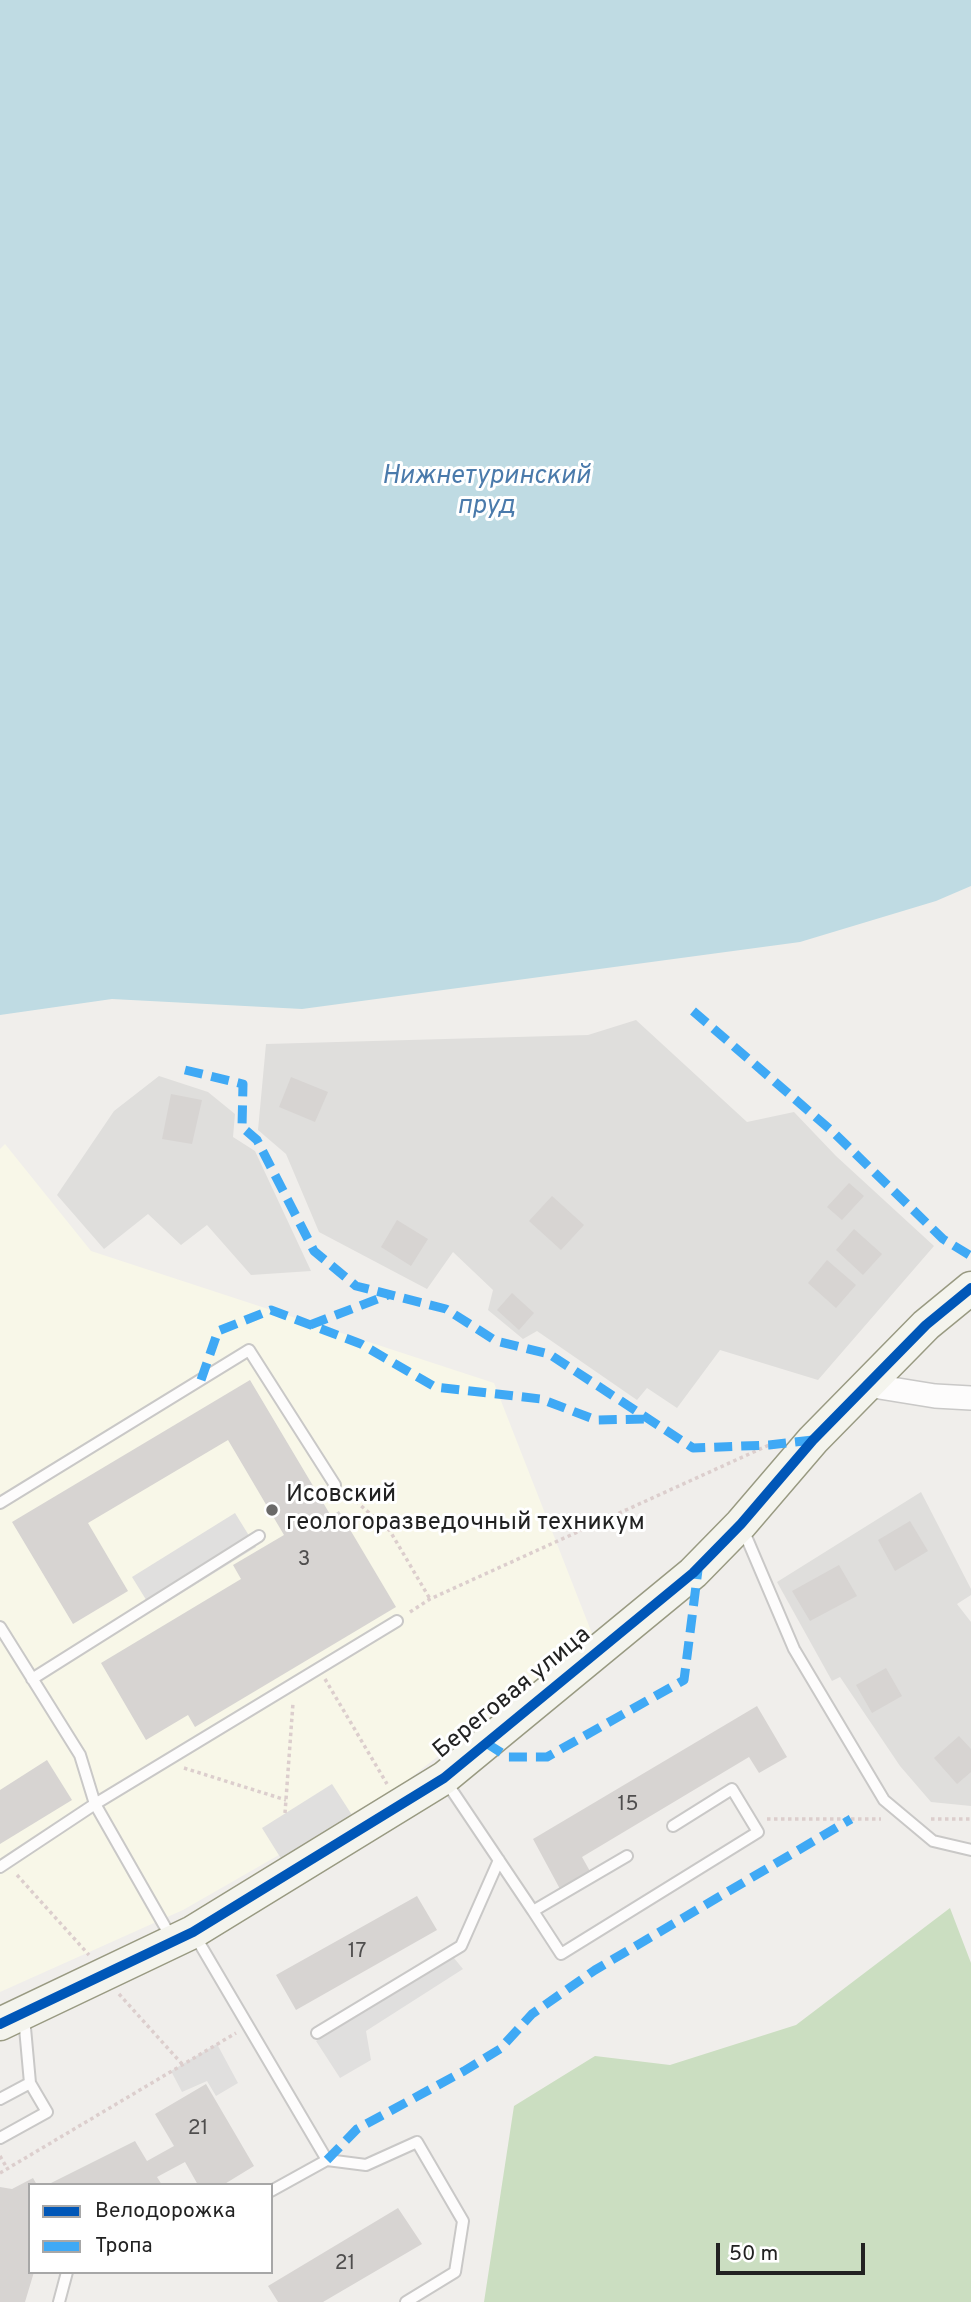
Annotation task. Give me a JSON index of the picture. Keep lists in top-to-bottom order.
{
  "streets": {
    "street": ["Береговая улица"]
  },
  "water": ["Нижнетуринский пруд"],
  "places": ["Исовский геологоразведочный техникум"],
  "house_numbers": [
    "3",
    "15",
    "17",
    "21",
    "21"
  ],
  "legend": ["Велодорожка", "Тропа"],
  "scale_bar": "50 m"
}
